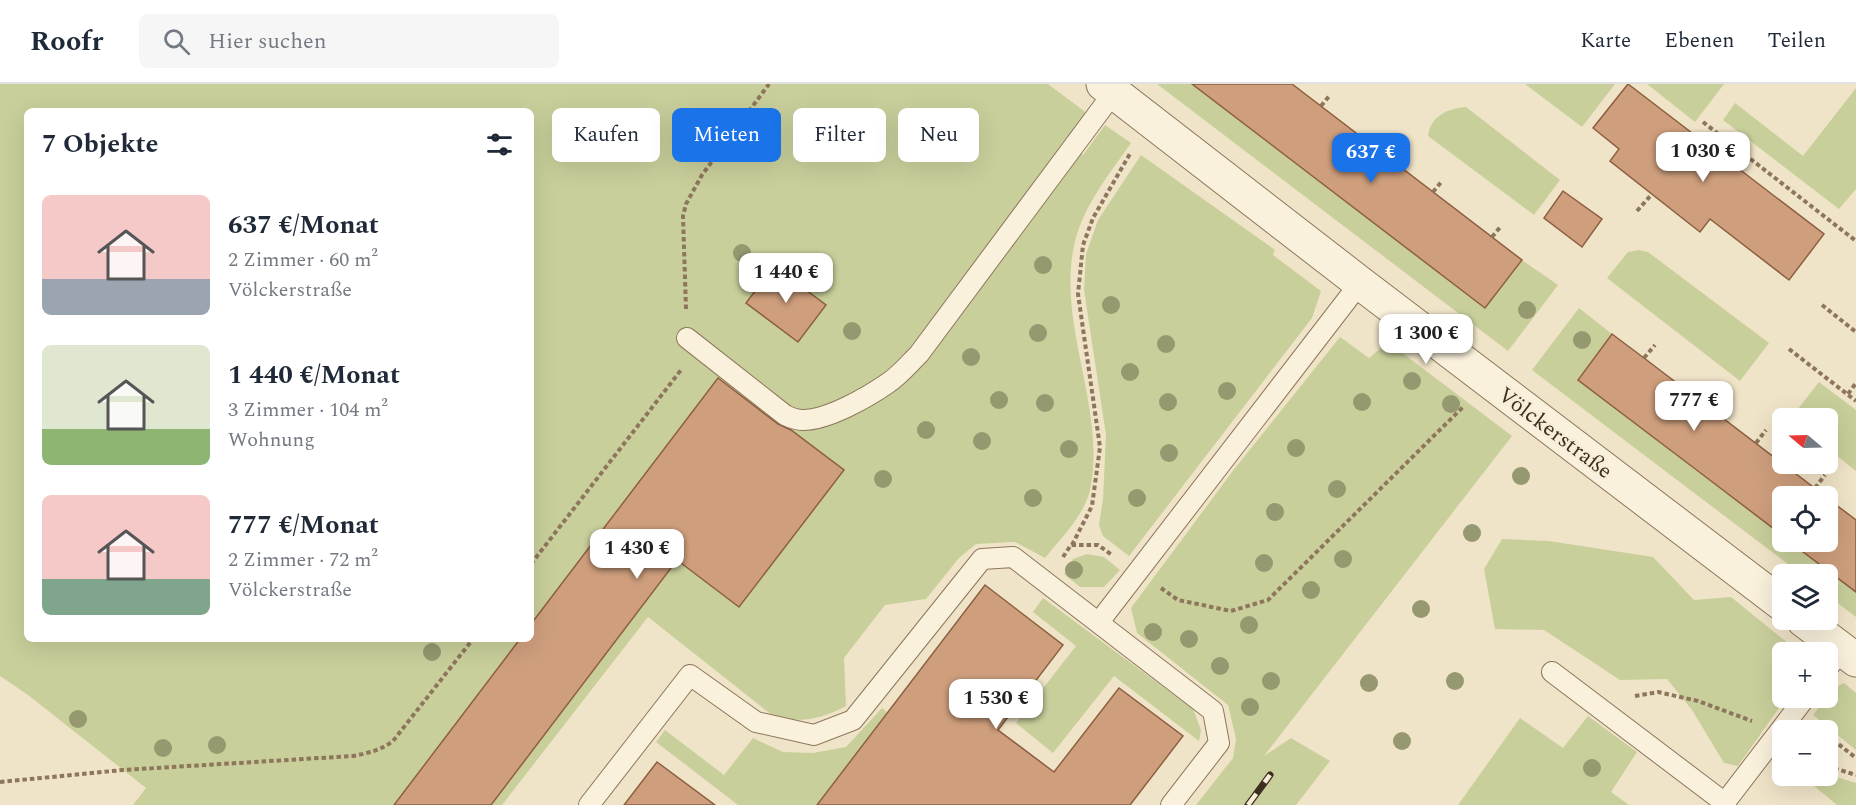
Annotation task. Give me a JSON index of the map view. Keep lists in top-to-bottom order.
{
  "streets": {
    "street": ["Völckerstraße"]
  },
  "north": "left",
  "page": {
    "header": "Roofr",
    "search": "Hier suchen",
    "nav": ["Karte", "Ebenen", "Teilen"],
    "chip": [
      "Kaufen",
      "Mieten",
      "Filter",
      "Neu"
    ],
    "heading": "7 Objekte",
    "price": [
      "1 030 €",
      "637 €",
      "1 440 €",
      "1 300 €",
      "777 €",
      "1 430 €",
      "1 530 €"
    ],
    "list": [
      {
        "name": "637 €/Monat",
        "note": "2 Zimmer · 60 m² · Völckerstraße"
      },
      {
        "name": "1 440 €/Monat",
        "note": "3 Zimmer · 104 m² · Wohnung"
      },
      {
        "name": "777 €/Monat",
        "note": "2 Zimmer · 72 m² · Völckerstraße"
      }
    ],
    "map_buttons": ["+", "−"]
  }
}
